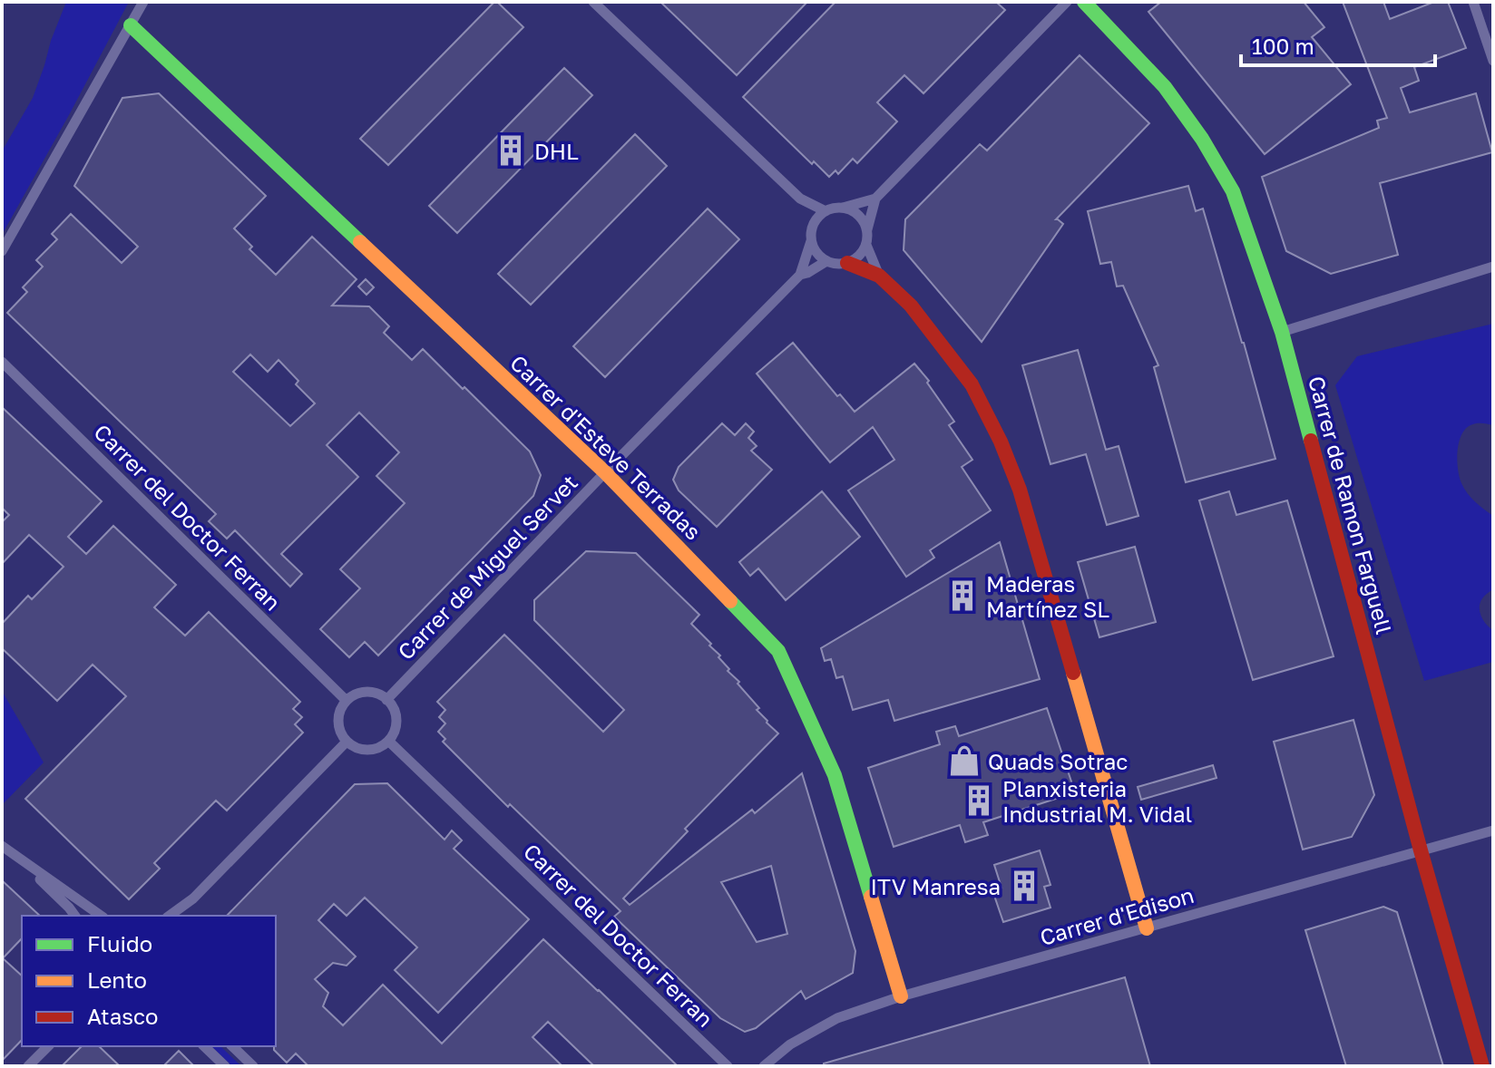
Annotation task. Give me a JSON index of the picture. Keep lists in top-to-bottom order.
{
  "streets": {
    "street": [
      "Carrer d'Esteve Terradas",
      "Carrer de Ramon Farguell",
      "Carrer del Doctor Ferran",
      "Carrer de Miguel Servet",
      "Carrer d'Edison"
    ]
  },
  "crossings": [
    ["Carrer d'Esteve Terradas", "Carrer de Miguel Servet"],
    ["Carrer d'Esteve Terradas", "Carrer d'Edison"],
    ["Carrer de Ramon Farguell", "Carrer d'Edison"],
    ["Carrer del Doctor Ferran", "Carrer de Miguel Servet"]
  ],
  "places": {
    "building": [
      "DHL",
      "Maderas Martínez SL",
      "Planxisteria Industrial M. Vidal",
      "ITV Manresa"
    ],
    "shop": ["Quads Sotrac"]
  },
  "legend": ["Fluido", "Lento", "Atasco"],
  "scale_bar": "100 m"
}
